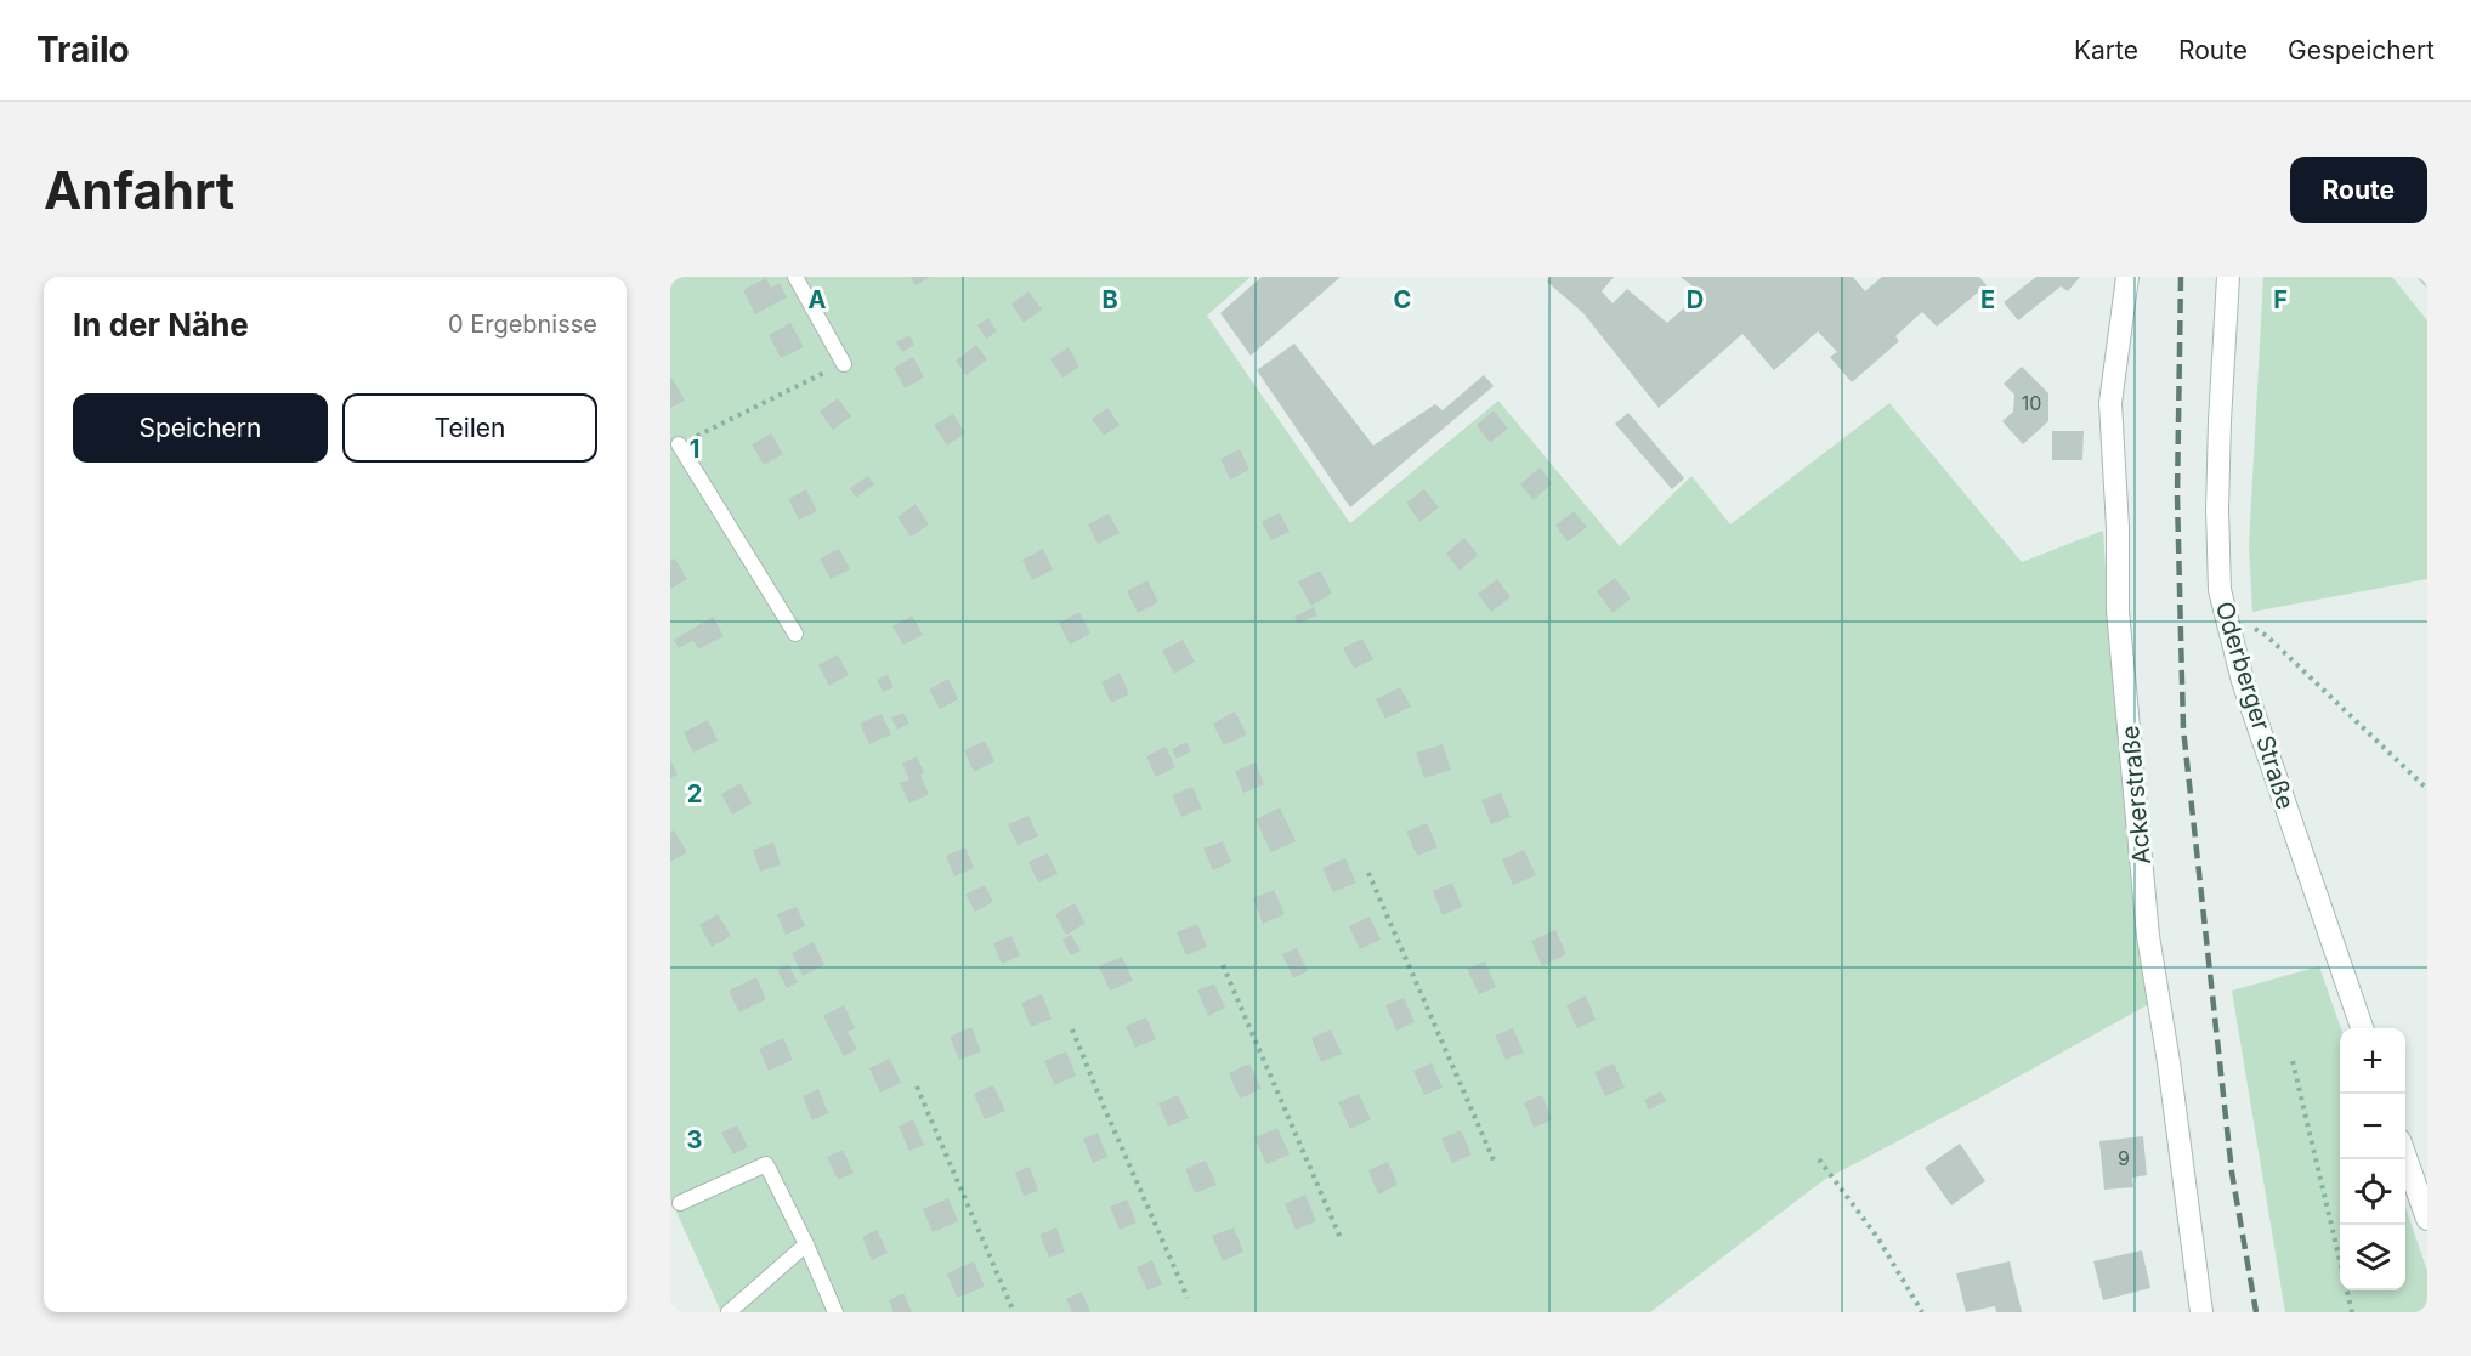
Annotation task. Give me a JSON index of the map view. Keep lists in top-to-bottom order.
{
  "streets": {
    "street": ["Oderberger Straße", "Ackerstraße"]
  },
  "house_numbers": ["10", "9"],
  "page": {
    "header": "Trailo",
    "nav": ["Karte", "Route", "Gespeichert"],
    "buttons": [
      "Route",
      ["Speichern", "Teilen"]
    ],
    "title": "Anfahrt",
    "heading": ["In der Nähe", "0 Ergebnisse"],
    "map_buttons": ["+", "−"]
  },
  "grid": {
    "columns": [
      "A",
      "B",
      "C",
      "D",
      "E",
      "F"
    ],
    "rows": ["1", "2", "3"]
  }
}
